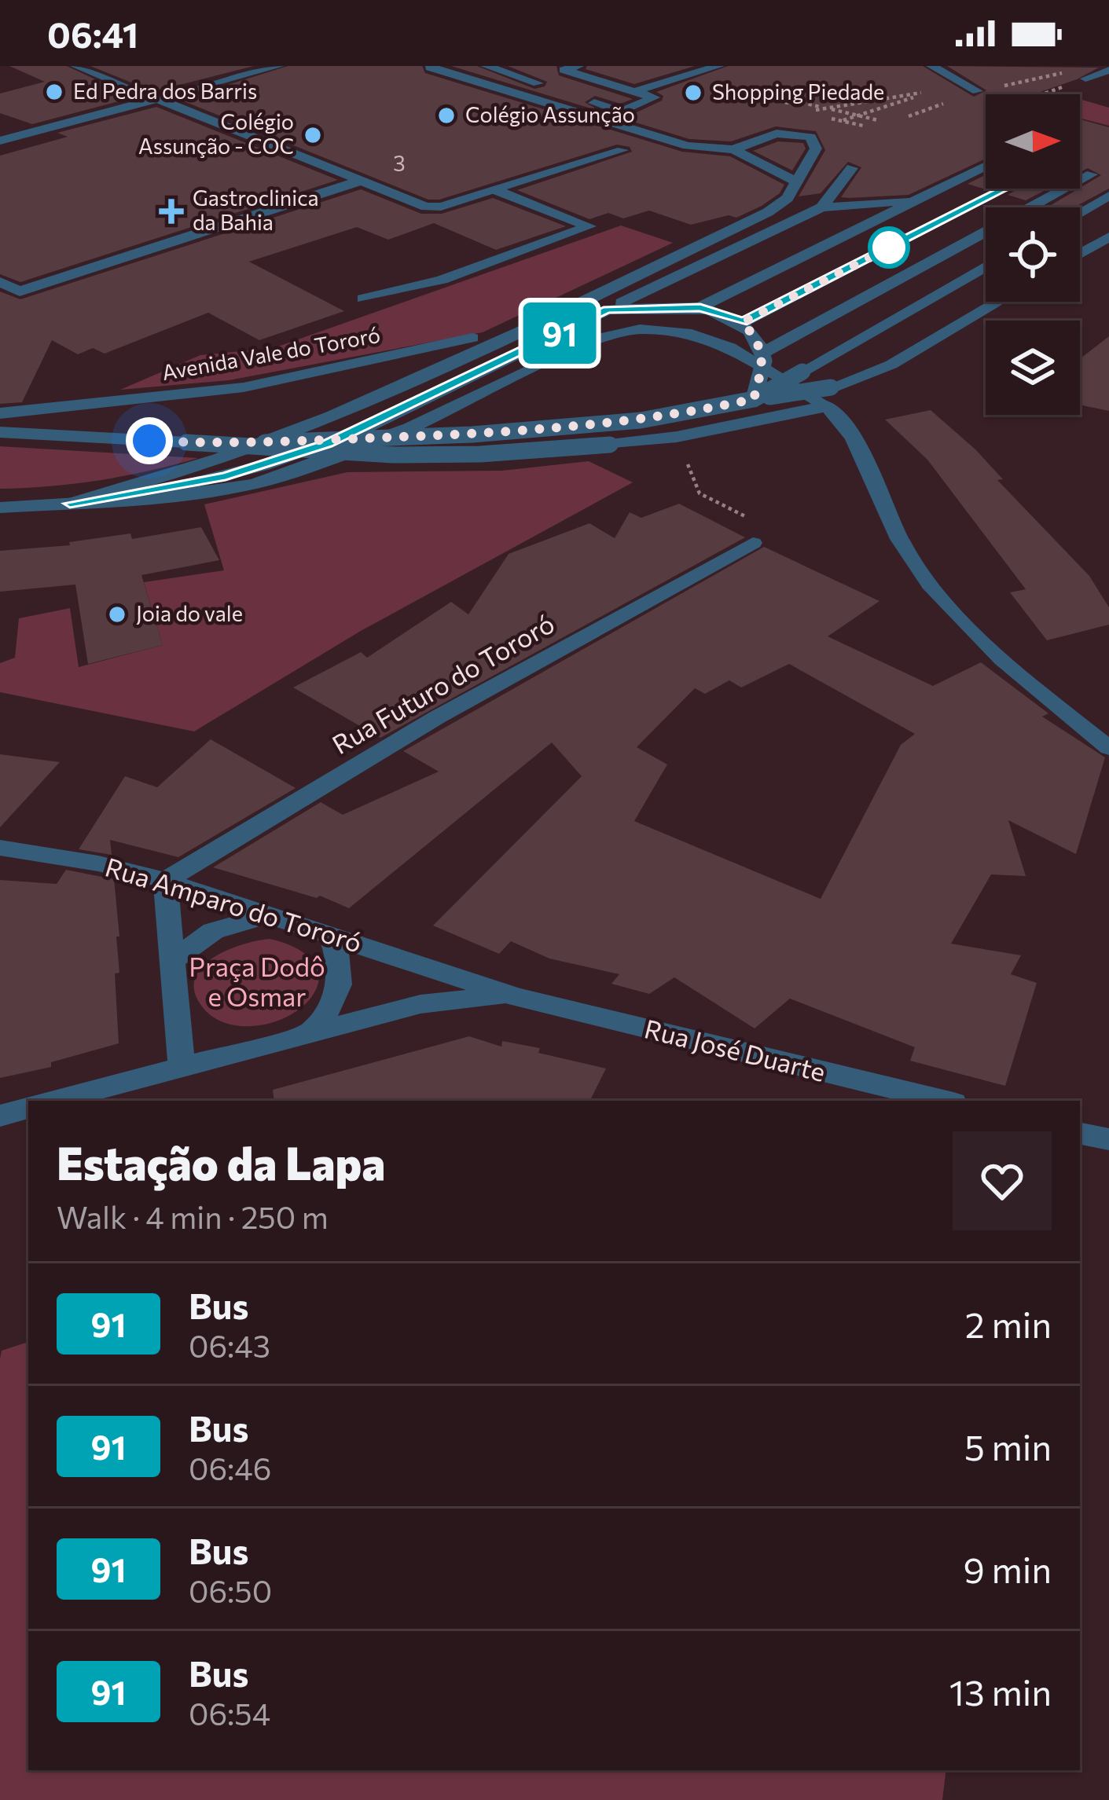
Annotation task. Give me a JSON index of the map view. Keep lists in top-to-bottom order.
{
  "streets": {
    "street": [
      "Avenida Vale do Tororó",
      "Rua Futuro do Tororó",
      "Rua Amparo do Tororó",
      "Rua José Duarte"
    ]
  },
  "crossings": [
    ["Rua Futuro do Tororó", "Rua Amparo do Tororó"],
    ["Rua Amparo do Tororó", "Rua José Duarte"]
  ],
  "parks": ["Praça Dodô e Osmar"],
  "places": {
    "other": [
      "Ed Pedra dos Barris",
      "Shopping Piedade",
      "Colégio Assunção",
      "Colégio Assunção - COC",
      "Joia do vale"
    ],
    "health": ["Gastroclinica da Bahia"]
  },
  "lines": ["bus line 91"],
  "house_numbers": ["3"],
  "north": "right",
  "page": {
    "status": "06:41",
    "on_map": "91",
    "heading": ["Estação da Lapa", "Walk · 4 min · 250 m"],
    "list": [
      {
        "mark": "91",
        "name": "Bus",
        "note": "06:43",
        "value": "2 min"
      },
      {
        "mark": "91",
        "name": "Bus",
        "note": "06:46",
        "value": "5 min"
      },
      {
        "mark": "91",
        "name": "Bus",
        "note": "06:50",
        "value": "9 min"
      },
      {
        "mark": "91",
        "name": "Bus",
        "note": "06:54",
        "value": "13 min"
      }
    ]
  }
}
